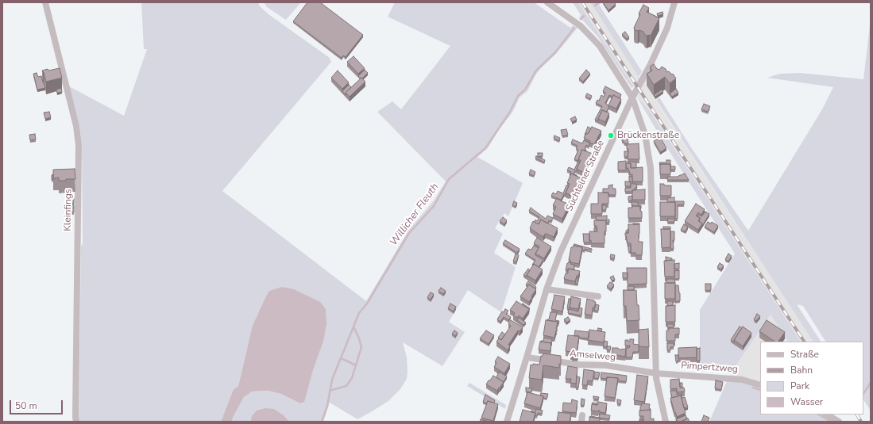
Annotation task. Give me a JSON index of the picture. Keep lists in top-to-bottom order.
{
  "streets": {
    "street": [
      "Süchtelner Straße",
      "Kleinfings",
      "Amselweg",
      "Pimpertzweg"
    ]
  },
  "crossings": [
    ["Süchtelner Straße", "Amselweg"],
    ["Amselweg", "Pimpertzweg"]
  ],
  "water": ["Willicher Fleuth"],
  "places": ["Brückenstraße"],
  "legend": [
    "Straße",
    "Bahn",
    "Park",
    "Wasser"
  ],
  "scale_bar": "50 m"
}
